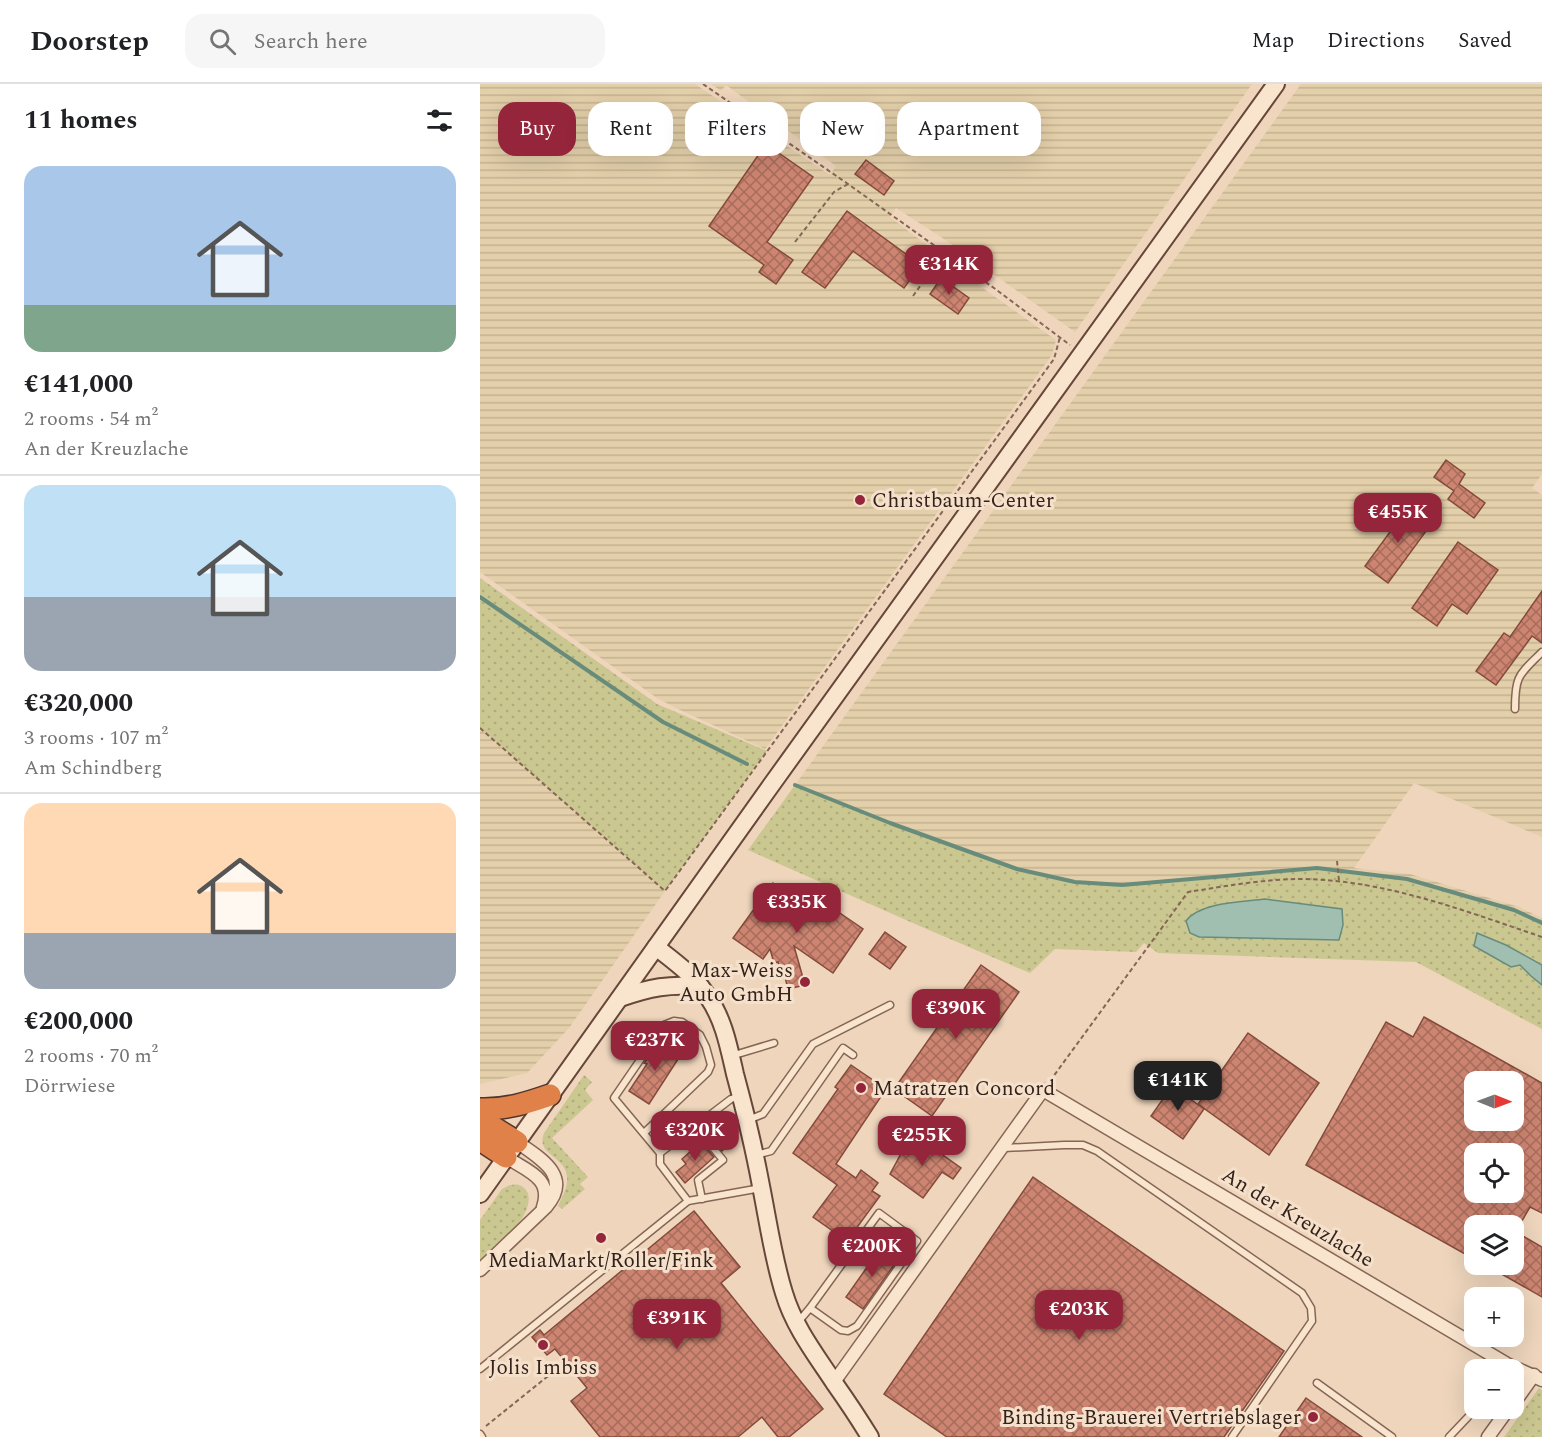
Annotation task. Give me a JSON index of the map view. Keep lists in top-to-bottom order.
{
  "streets": {
    "street": ["An der Kreuzlache"]
  },
  "places": [
    "Christbaum-Center",
    "Max-Weiss Auto GmbH",
    "Matratzen Concord",
    "MediaMarkt/Roller/Fink",
    "Jolis Imbiss",
    "Binding-Brauerei Vertriebslager"
  ],
  "north": "right",
  "page": {
    "header": "Doorstep",
    "search": "Search here",
    "nav": ["Map", "Directions", "Saved"],
    "heading": "11 homes",
    "chip": [
      "Buy",
      "Rent",
      "Filters",
      "New",
      "Apartment"
    ],
    "list": [
      {
        "name": "€141,000",
        "note": "2 rooms · 54 m² · An der Kreuzlache"
      },
      {
        "name": "€320,000",
        "note": "3 rooms · 107 m² · Am Schindberg"
      },
      {
        "name": "€200,000",
        "note": "2 rooms · 70 m² · Dörrwiese"
      }
    ],
    "price": [
      "€314K",
      "€455K",
      "€335K",
      "€390K",
      "€237K",
      "€141K",
      "€320K",
      "€255K",
      "€200K",
      "€203K",
      "€391K"
    ],
    "map_buttons": ["+", "−"]
  }
}
